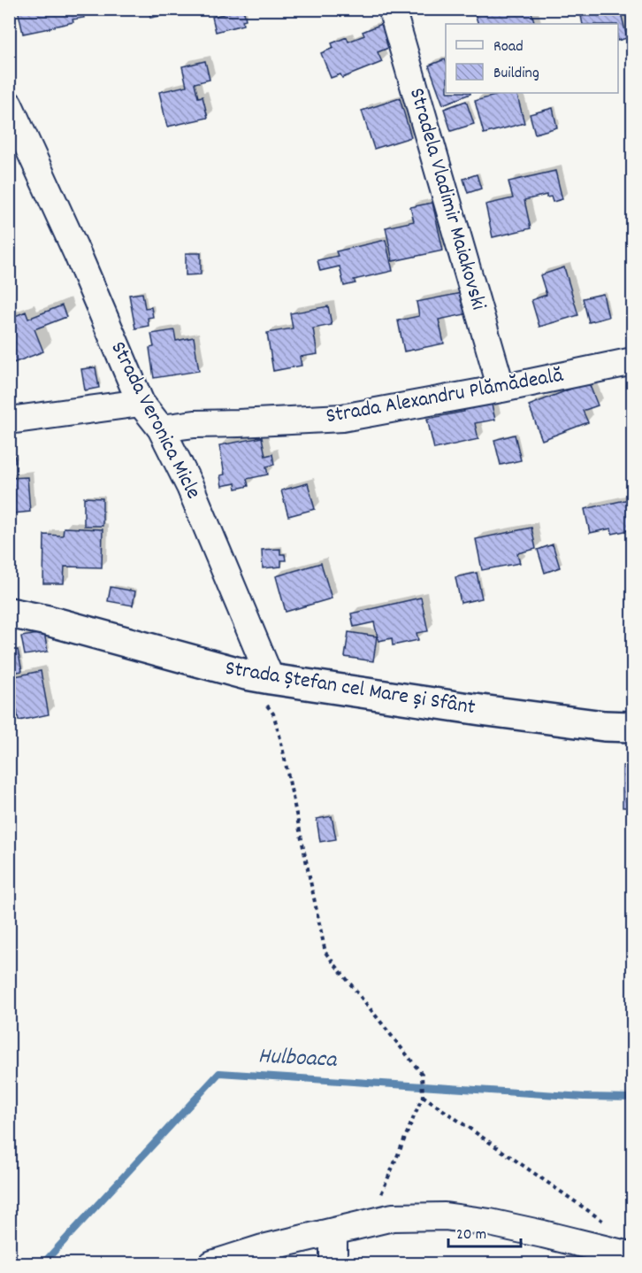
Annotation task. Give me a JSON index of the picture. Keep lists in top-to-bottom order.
{
  "streets": {
    "street": [
      "Stradela Vladimir Maiakovski",
      "Strada Alexandru Plămădeală",
      "Strada Veronica Micle",
      "Strada Ștefan cel Mare și Sfânt"
    ]
  },
  "crossings": [
    ["Stradela Vladimir Maiakovski", "Strada Alexandru Plămădeală"],
    ["Strada Alexandru Plămădeală", "Strada Veronica Micle"],
    ["Strada Veronica Micle", "Strada Ștefan cel Mare și Sfânt"]
  ],
  "water": ["Hulboaca"],
  "legend": ["Road", "Building"],
  "scale_bar": "20 m"
}
